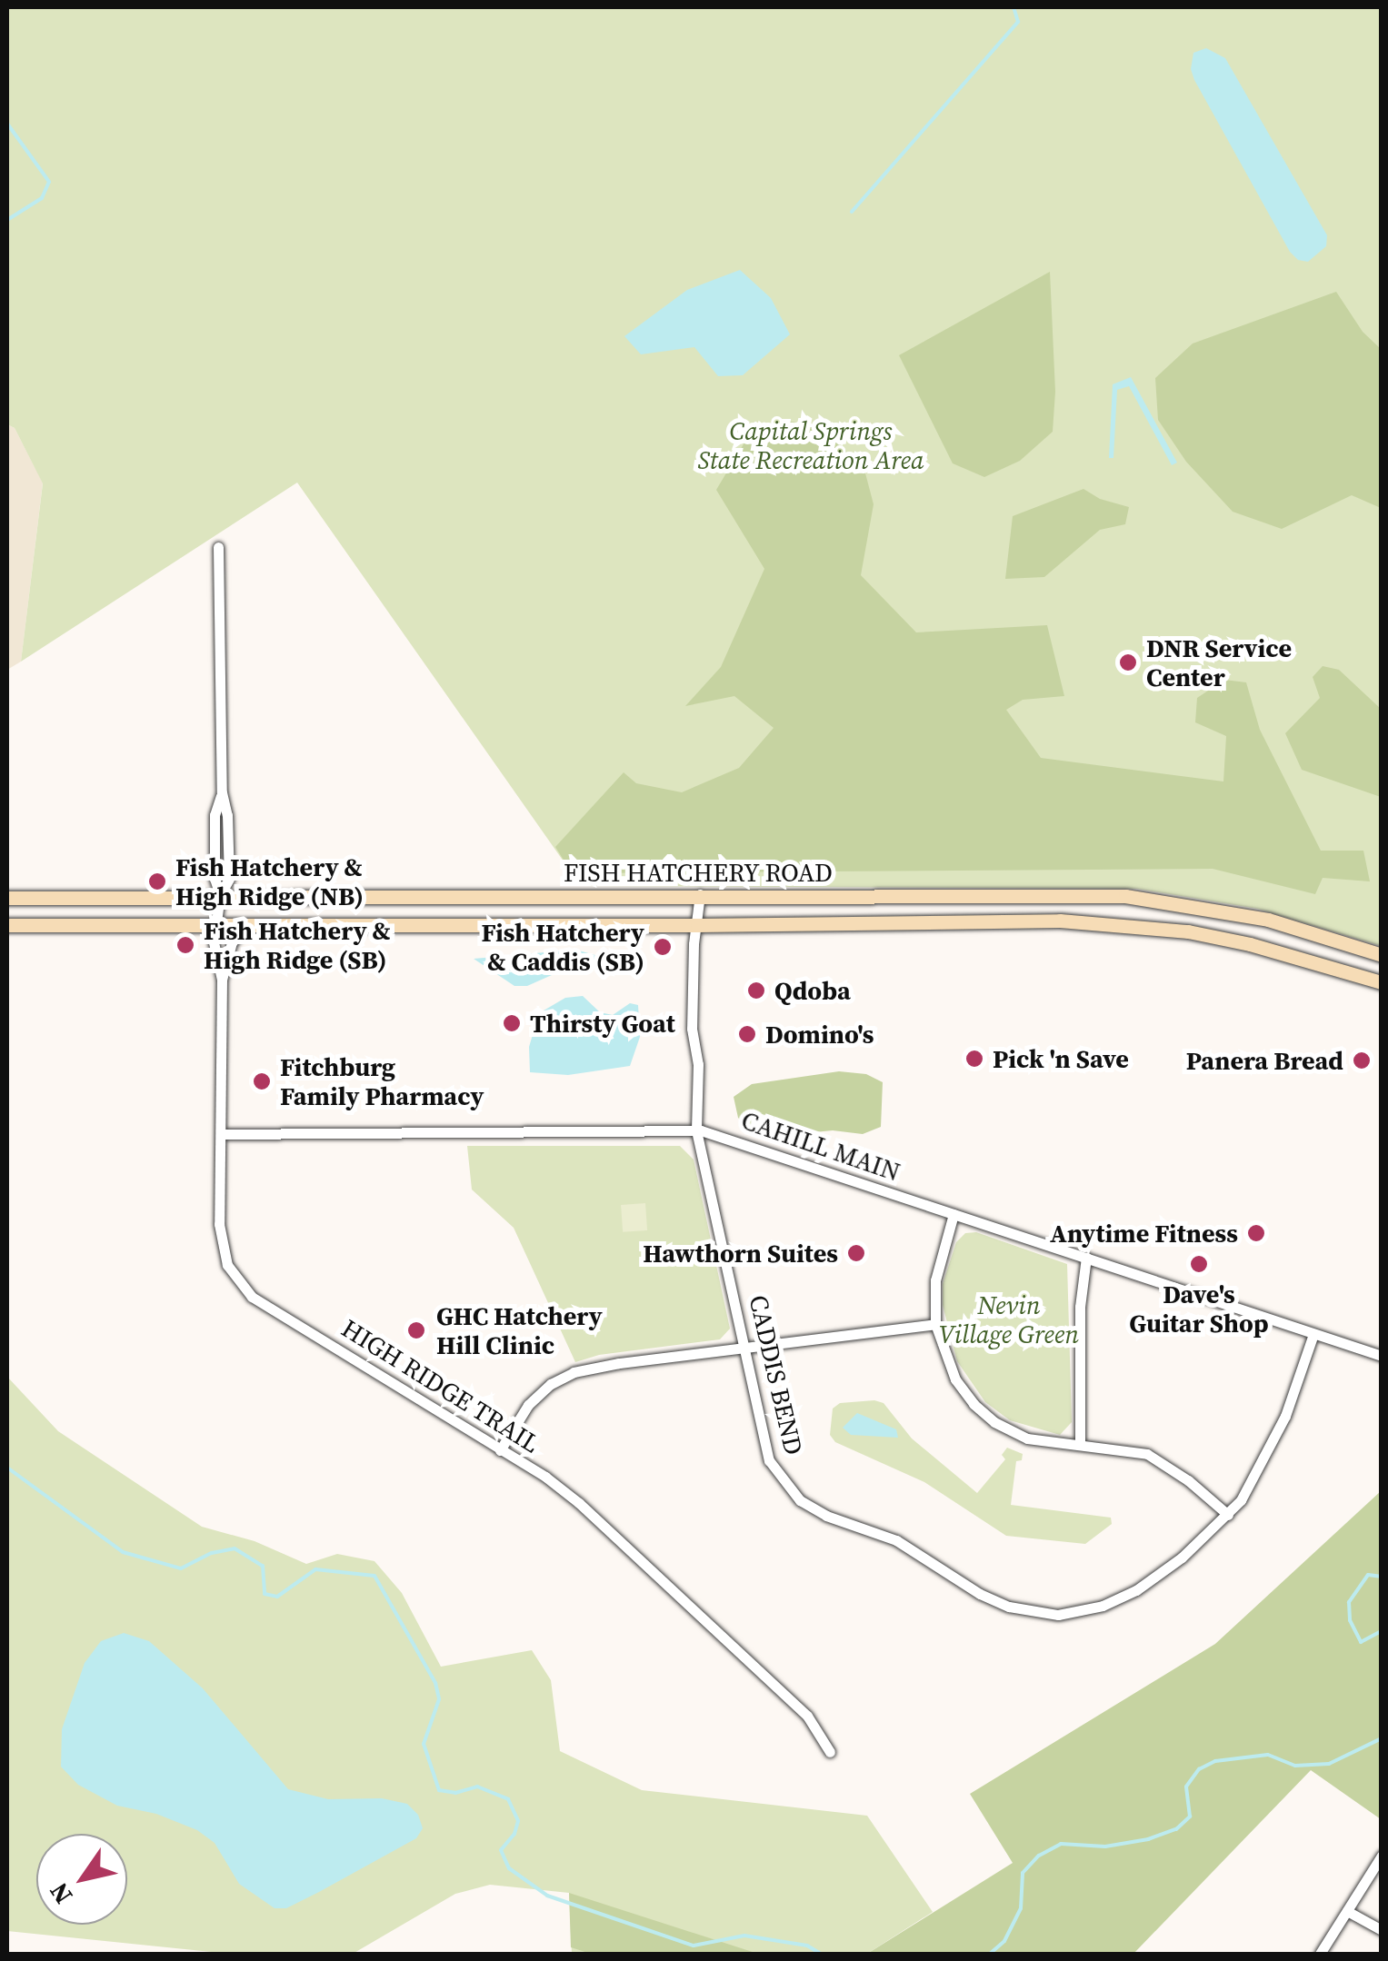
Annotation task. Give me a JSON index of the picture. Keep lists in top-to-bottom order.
{
  "streets": {
    "main road": ["FISH HATCHERY ROAD"],
    "street": ["CAHILL MAIN", "CADDIS BEND", "HIGH RIDGE TRAIL"]
  },
  "crossings": [
    ["FISH HATCHERY ROAD", "CADDIS BEND"],
    ["FISH HATCHERY ROAD", "HIGH RIDGE TRAIL"],
    ["CAHILL MAIN", "CADDIS BEND"],
    ["CAHILL MAIN", "HIGH RIDGE TRAIL"]
  ],
  "parks": ["Capital Springs State Recreation Area", "Nevin Village Green"],
  "places": [
    "DNR Service Center",
    "Fish Hatchery & High Ridge (NB)",
    "Fish Hatchery & High Ridge (SB)",
    "Fish Hatchery & Caddis (SB)",
    "Qdoba",
    "Thirsty Goat",
    "Domino's",
    "Pick 'n Save",
    "Panera Bread",
    "Fitchburg Family Pharmacy",
    "Anytime Fitness",
    "Hawthorn Suites",
    "Dave's Guitar Shop",
    "GHC Hatchery Hill Clinic"
  ],
  "north": "bottom left"
}
